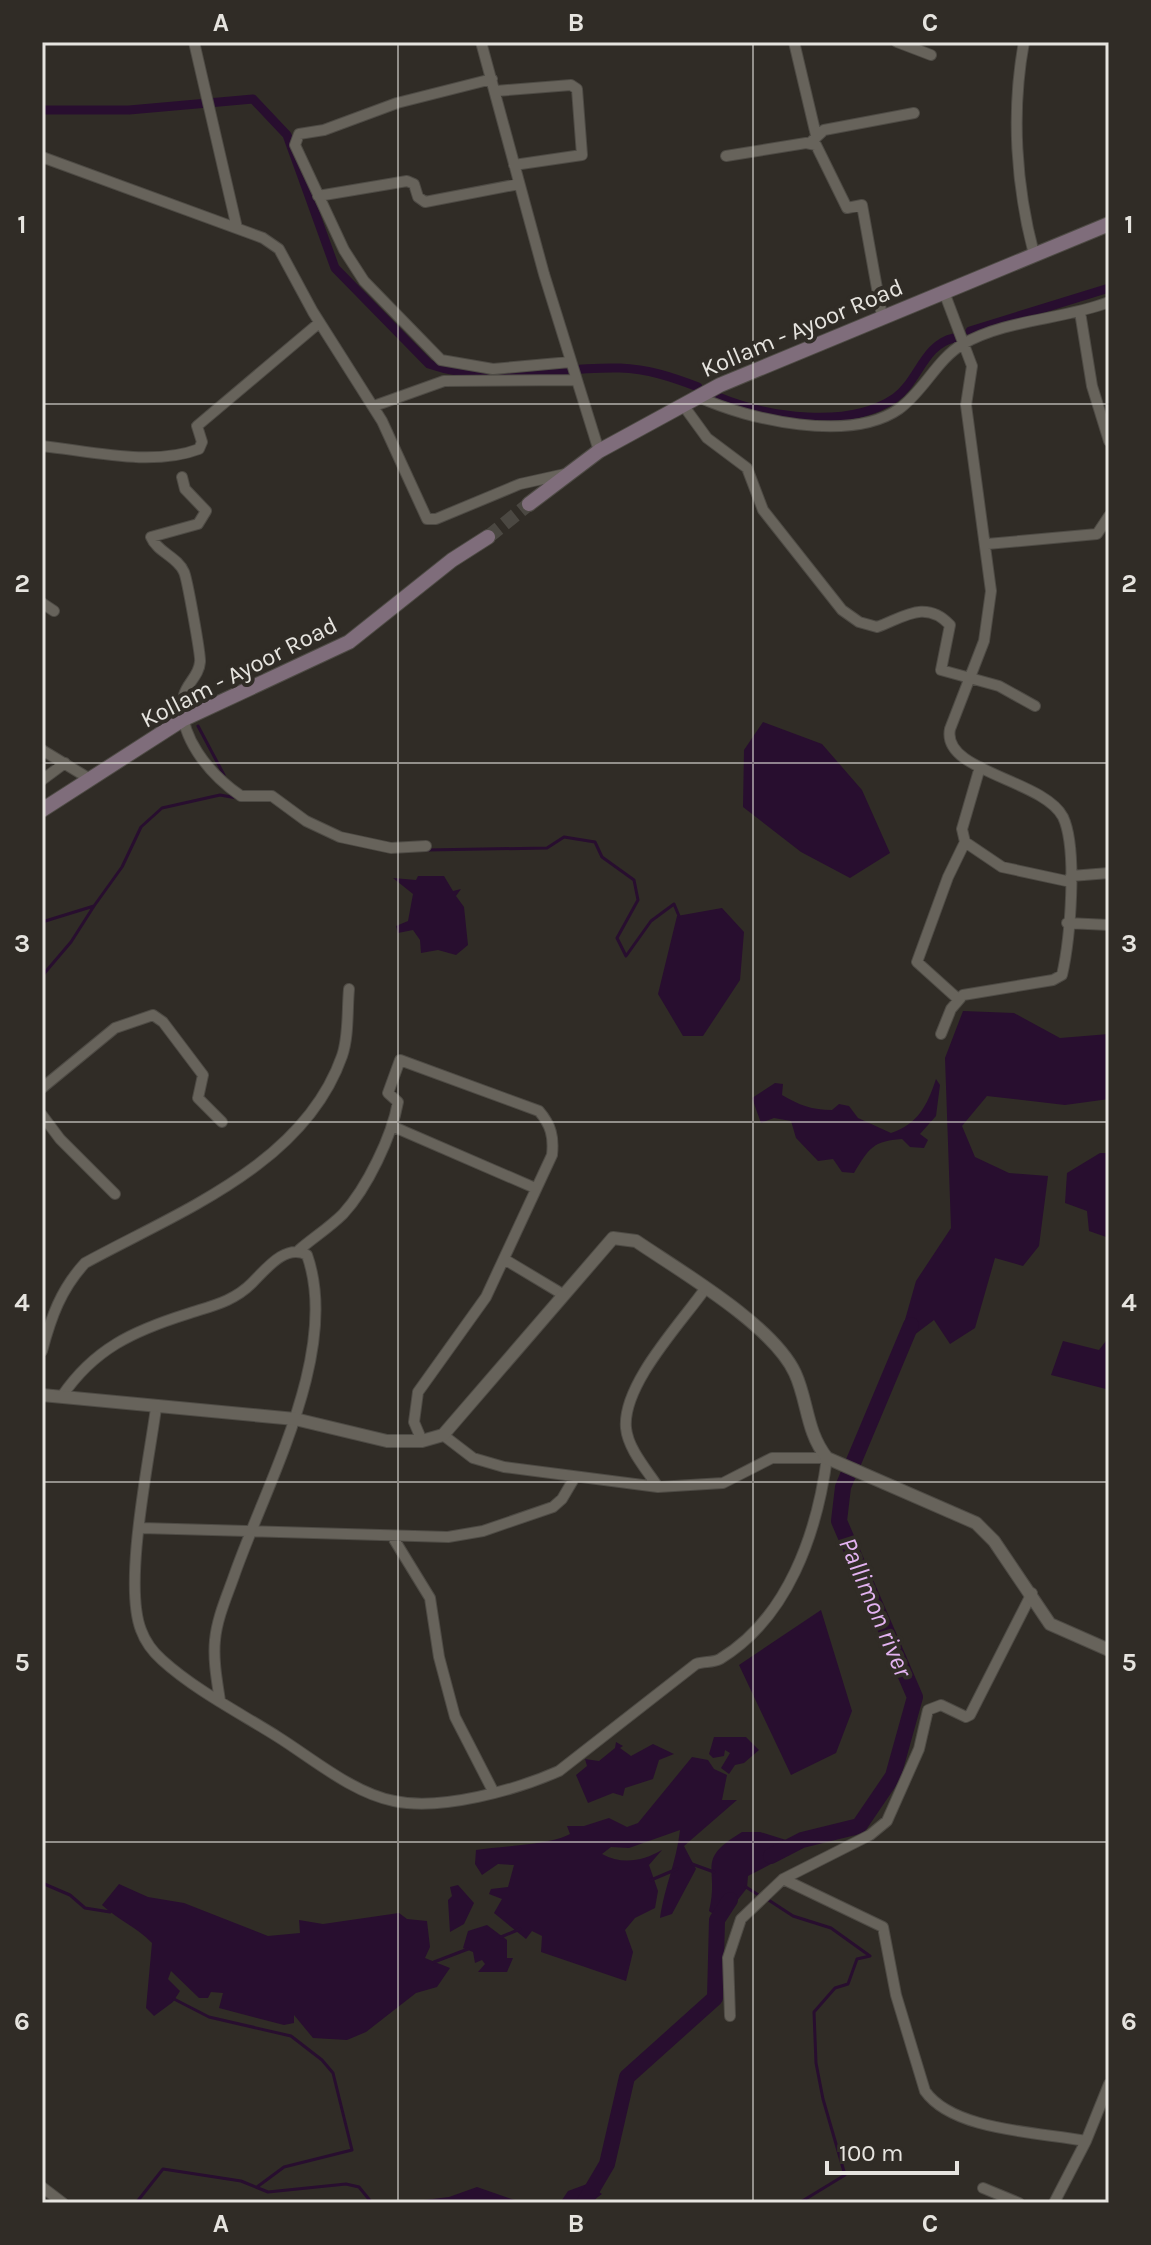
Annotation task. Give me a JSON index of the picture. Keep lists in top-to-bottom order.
{
  "streets": {
    "main road": ["Kollam - Ayoor Road"]
  },
  "water": ["Pallimon river"],
  "scale_bar": "100 m",
  "grid": {
    "columns": ["A", "B", "C"],
    "rows": [
      "1",
      "2",
      "3",
      "4",
      "5",
      "6"
    ]
  }
}
